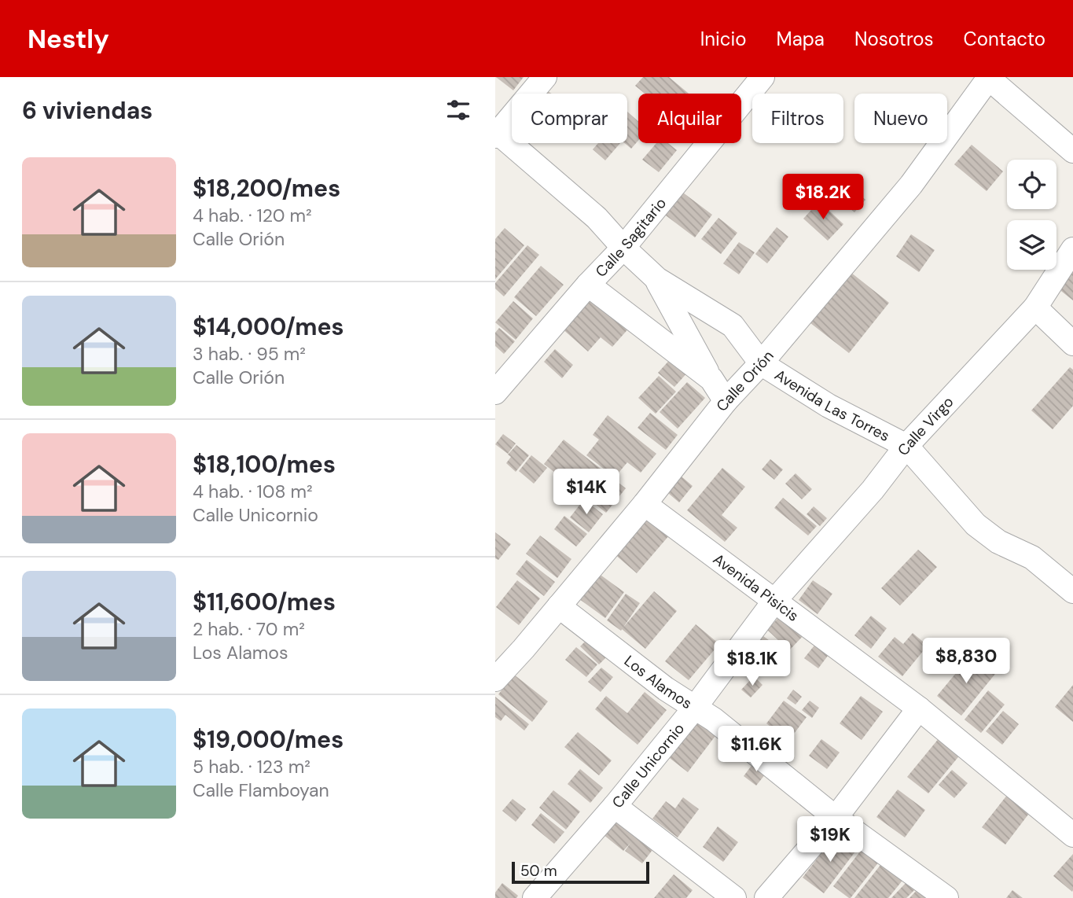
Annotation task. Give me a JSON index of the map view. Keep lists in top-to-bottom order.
{
  "streets": {
    "street": [
      "Calle Sagitario",
      "Calle Orión",
      "Avenida Las Torres",
      "Calle Virgo",
      "Avenida Pisicis",
      "Los Alamos",
      "Calle Unicornio"
    ]
  },
  "crossings": [
    ["Calle Sagitario", "Avenida Las Torres"],
    ["Calle Orión", "Avenida Las Torres"],
    ["Calle Orión", "Avenida Pisicis"],
    ["Calle Orión", "Los Alamos"],
    ["Avenida Las Torres", "Calle Virgo"],
    ["Calle Virgo", "Avenida Pisicis"],
    ["Calle Virgo", "Calle Unicornio"],
    ["Avenida Pisicis", "Calle Unicornio"],
    ["Los Alamos", "Calle Unicornio"]
  ],
  "scale_bar": "50 m",
  "page": {
    "header": "Nestly",
    "nav": [
      "Inicio",
      "Mapa",
      "Nosotros",
      "Contacto"
    ],
    "heading": "6 viviendas",
    "chip": [
      "Comprar",
      "Alquilar",
      "Filtros",
      "Nuevo"
    ],
    "list": [
      {
        "name": "$18,200/mes",
        "note": "4 hab. · 120 m² · Calle Orión"
      },
      {
        "name": "$14,000/mes",
        "note": "3 hab. · 95 m² · Calle Orión"
      },
      {
        "name": "$18,100/mes",
        "note": "4 hab. · 108 m² · Calle Unicornio"
      },
      {
        "name": "$11,600/mes",
        "note": "2 hab. · 70 m² · Los Alamos"
      },
      {
        "name": "$19,000/mes",
        "note": "5 hab. · 123 m² · Calle Flamboyan"
      }
    ],
    "price": [
      "$18.2K",
      "$14K",
      "$8,830",
      "$18.1K",
      "$11.6K",
      "$19K"
    ],
    "scale": "50 m"
  }
}
